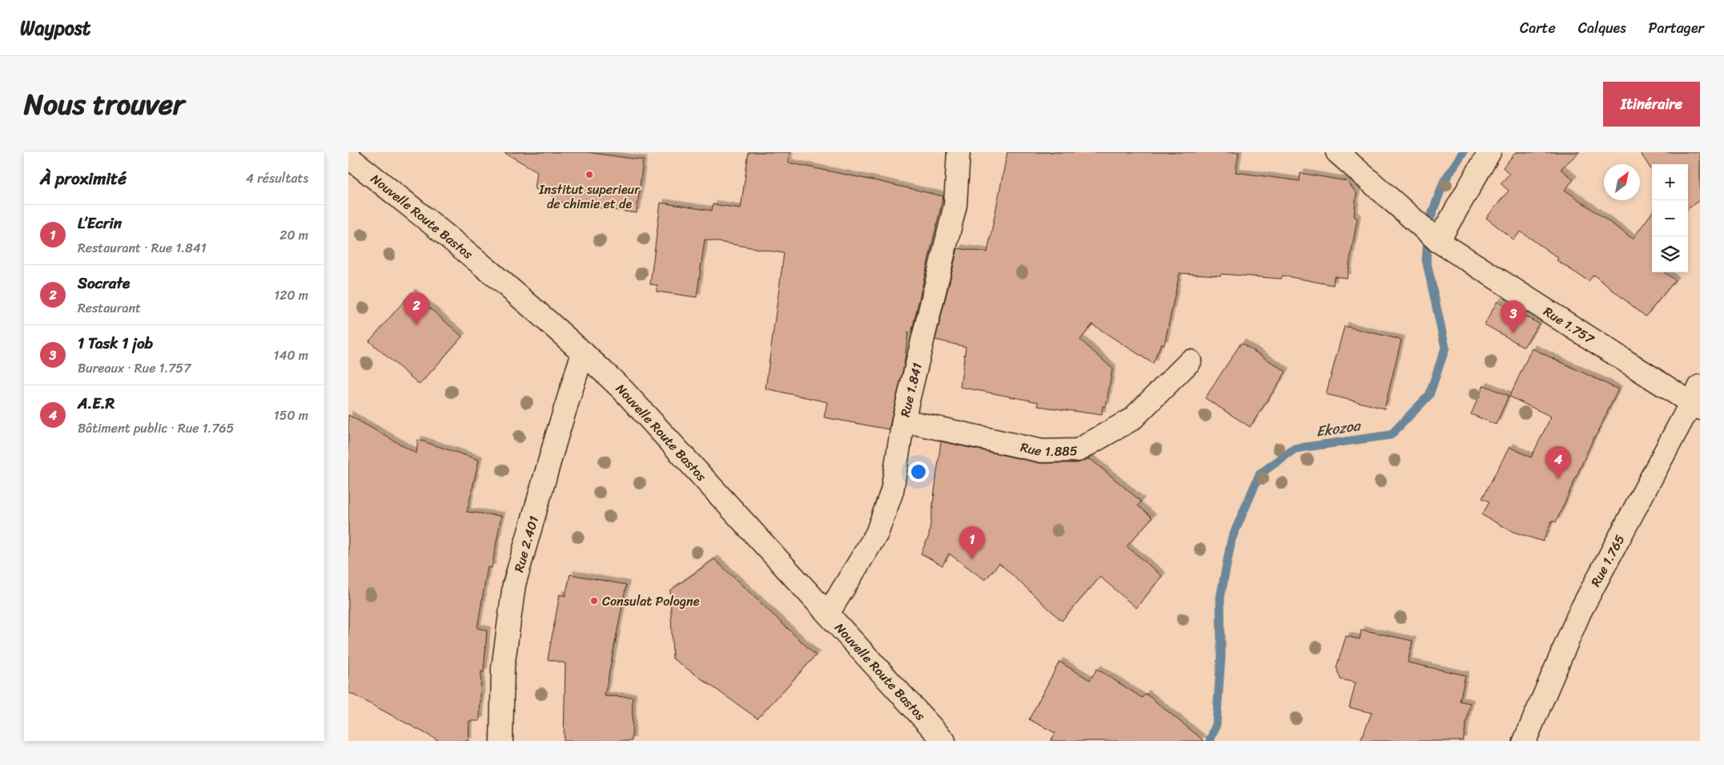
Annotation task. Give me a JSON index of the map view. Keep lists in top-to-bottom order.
{
  "streets": {
    "street": [
      "Nouvelle Route Bastos",
      "Rue 1.757",
      "Rue 1.841",
      "Rue 1.885",
      "Rue 2.401",
      "Rue 1.765"
    ]
  },
  "crossings": [
    ["Nouvelle Route Bastos", "Rue 1.841"],
    ["Nouvelle Route Bastos", "Rue 2.401"],
    ["Rue 1.757", "Rue 1.765"],
    ["Rue 1.841", "Rue 1.885"]
  ],
  "water": ["Ekozoa"],
  "places": ["Institut superieur de chimie et de", "Consulat Pologne"],
  "north": "top right",
  "page": {
    "header": "Waypost",
    "nav": ["Carte", "Calques", "Partager"],
    "title": "Nous trouver",
    "buttons": "Itinéraire",
    "heading": ["À proximité", "4 résultats"],
    "map_buttons": ["+", "−"],
    "list": [
      {
        "mark": "1",
        "name": "L’Ecrin",
        "note": "Restaurant · Rue 1.841",
        "value": "20 m"
      },
      {
        "mark": "2",
        "name": "Socrate",
        "note": "Restaurant",
        "value": "120 m"
      },
      {
        "mark": "3",
        "name": "1 Task 1 job",
        "note": "Bureaux · Rue 1.757",
        "value": "140 m"
      },
      {
        "mark": "4",
        "name": "A.E.R",
        "note": "Bâtiment public · Rue 1.765",
        "value": "150 m"
      }
    ],
    "pins": [
      "2",
      "3",
      "4",
      "1"
    ]
  }
}
